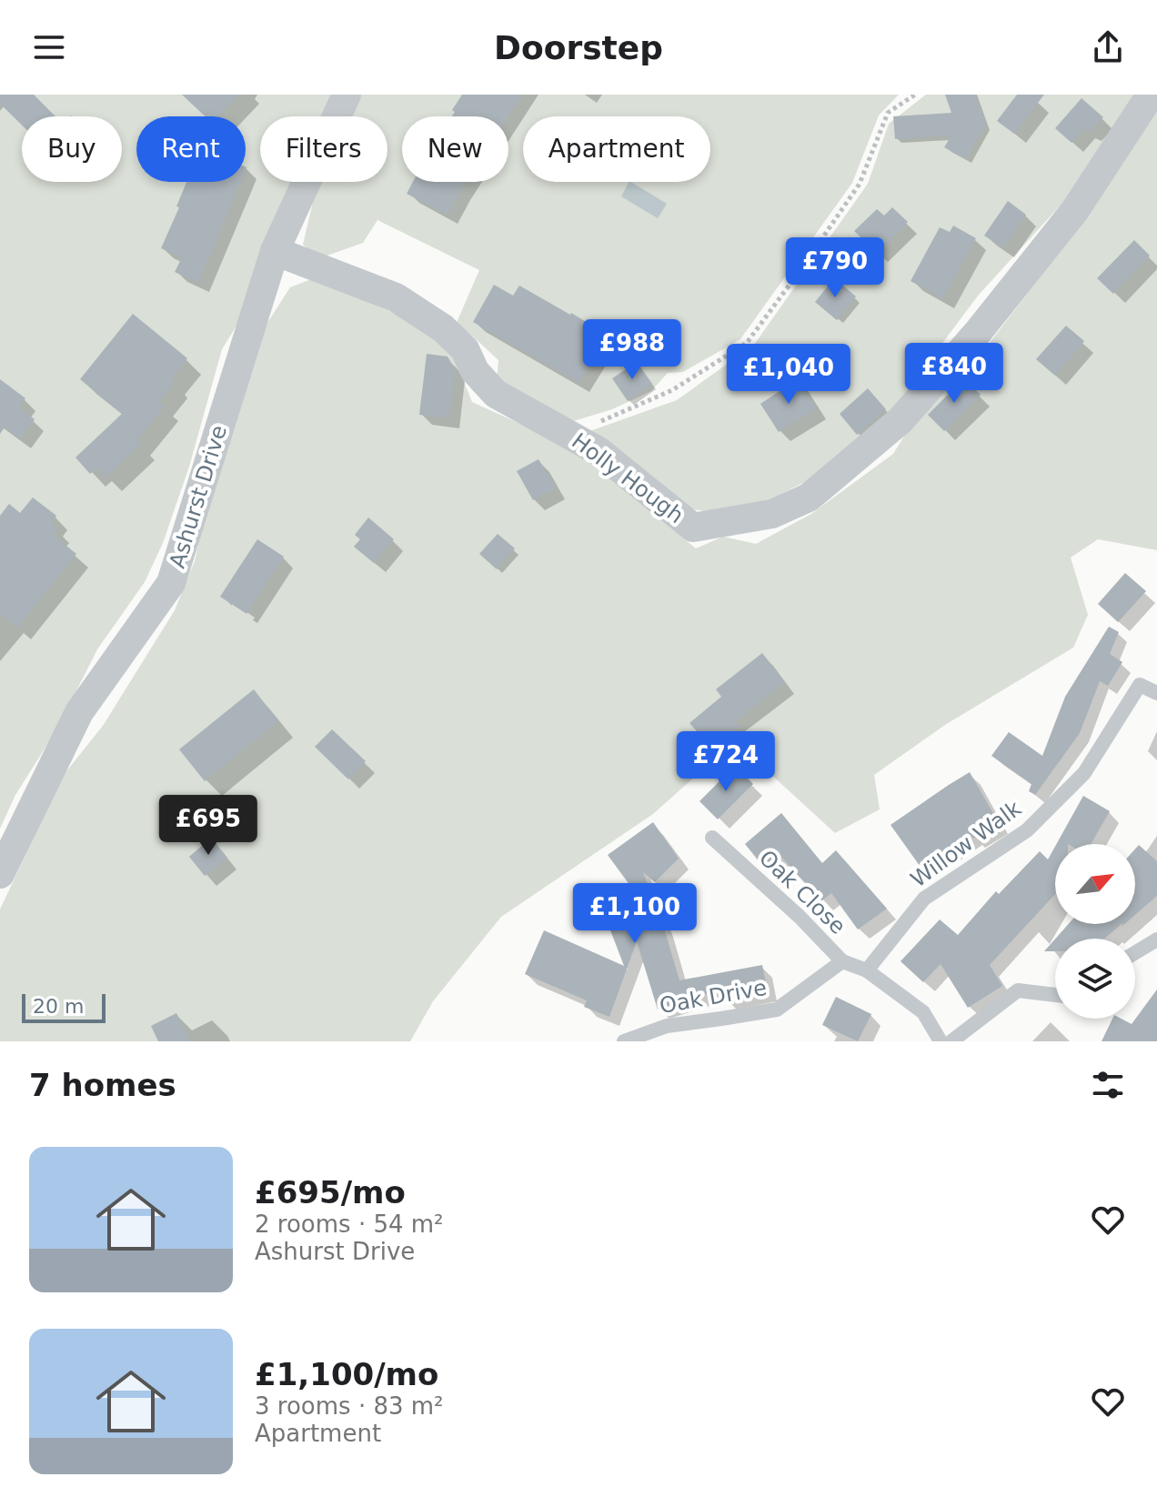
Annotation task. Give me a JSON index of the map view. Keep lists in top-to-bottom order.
{
  "streets": {
    "street": ["Holly Hough", "Ashurst Drive"],
    "lane": ["Willow Walk", "Oak Close", "Oak Drive"]
  },
  "crossings": [
    ["Holly Hough", "Ashurst Drive"],
    ["Willow Walk", "Oak Close"],
    ["Oak Close", "Oak Drive"]
  ],
  "scale_bar": "20 m",
  "north": "top right",
  "page": {
    "header": "Doorstep",
    "chip": [
      "Buy",
      "Rent",
      "Filters",
      "New",
      "Apartment"
    ],
    "price": [
      "£790",
      "£988",
      "£840",
      "£1,040",
      "£724",
      "£695",
      "£1,100"
    ],
    "scale": "20 m",
    "heading": "7 homes",
    "list": [
      {
        "name": "£695/mo",
        "note": "2 rooms · 54 m² · Ashurst Drive"
      },
      {
        "name": "£1,100/mo",
        "note": "3 rooms · 83 m² · Apartment"
      }
    ]
  }
}
